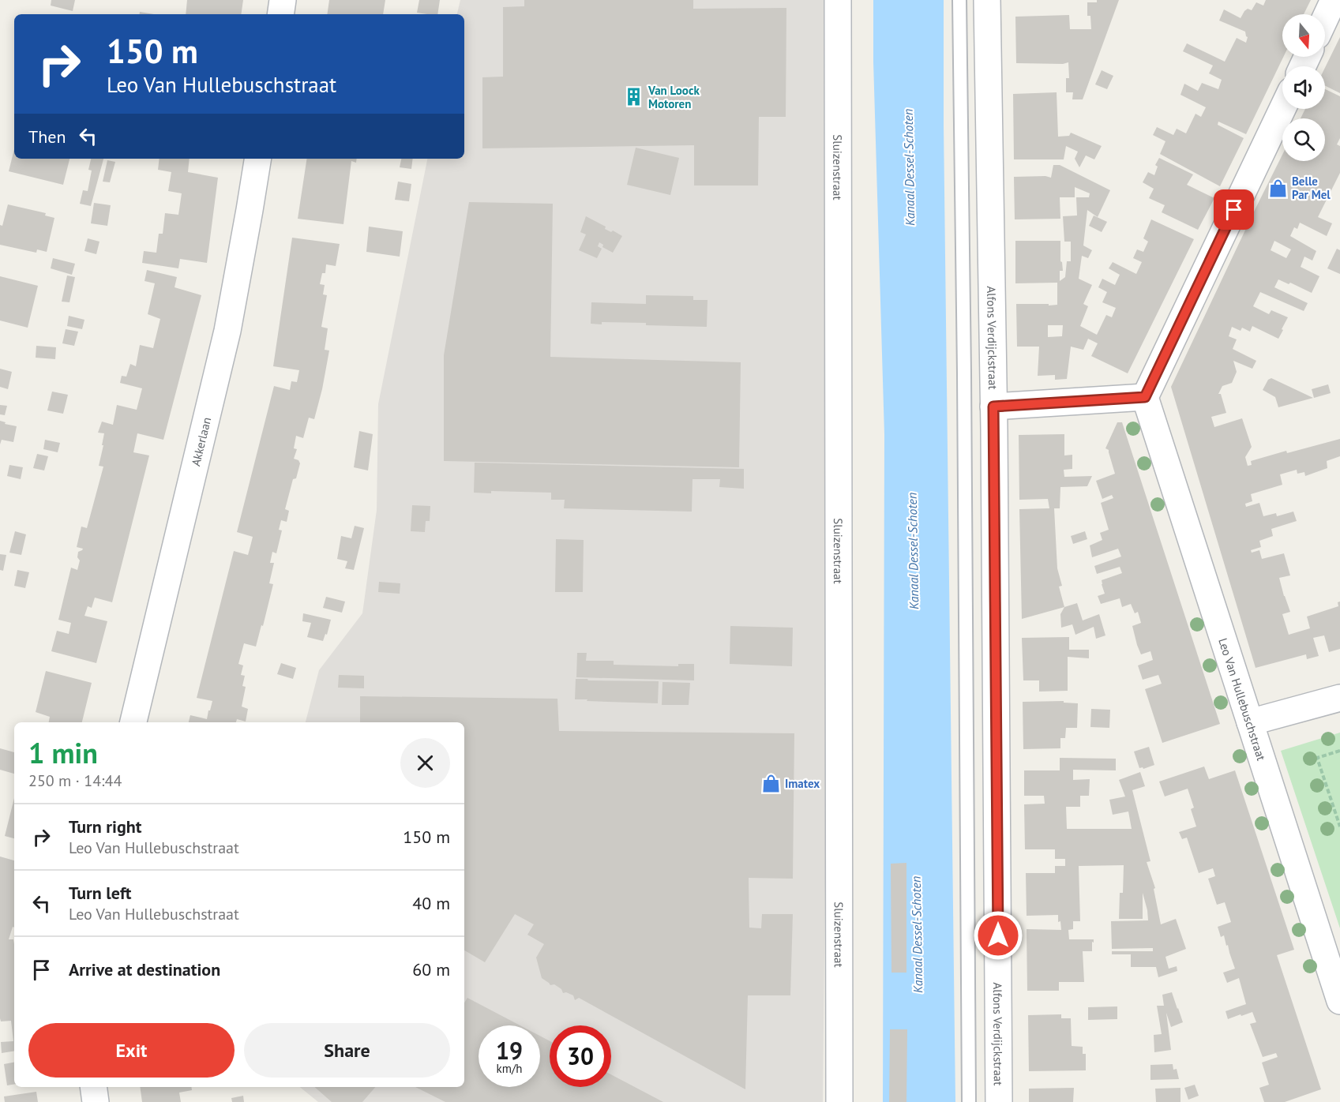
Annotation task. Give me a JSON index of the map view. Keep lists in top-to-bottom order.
{
  "streets": {
    "street": [
      "Sluizenstraat",
      "Alfons Verdijckstraat",
      "Akkerlaan",
      "Leo Van Hullebuschstraat"
    ]
  },
  "water": ["Kanaal Dessel-Schoten"],
  "places": {
    "building": ["Van Loock Motoren"],
    "shop": ["Belle Par Mel", "Imatex"]
  },
  "north": "bottom",
  "page": {
    "turn": ["150 m", "Leo Van Hullebuschstraat"],
    "then": "Then",
    "heading": ["1 min", "250 m · 14:44"],
    "list": [
      {
        "name": "Turn right",
        "note": "Leo Van Hullebuschstraat",
        "value": "150 m"
      },
      {
        "name": "Turn left",
        "note": "Leo Van Hullebuschstraat",
        "value": "40 m"
      },
      {
        "name": "Arrive at destination",
        "value": "60 m"
      }
    ],
    "buttons": ["Exit", "Share"],
    "speed": "19 km/h",
    "limit": "30"
  }
}
